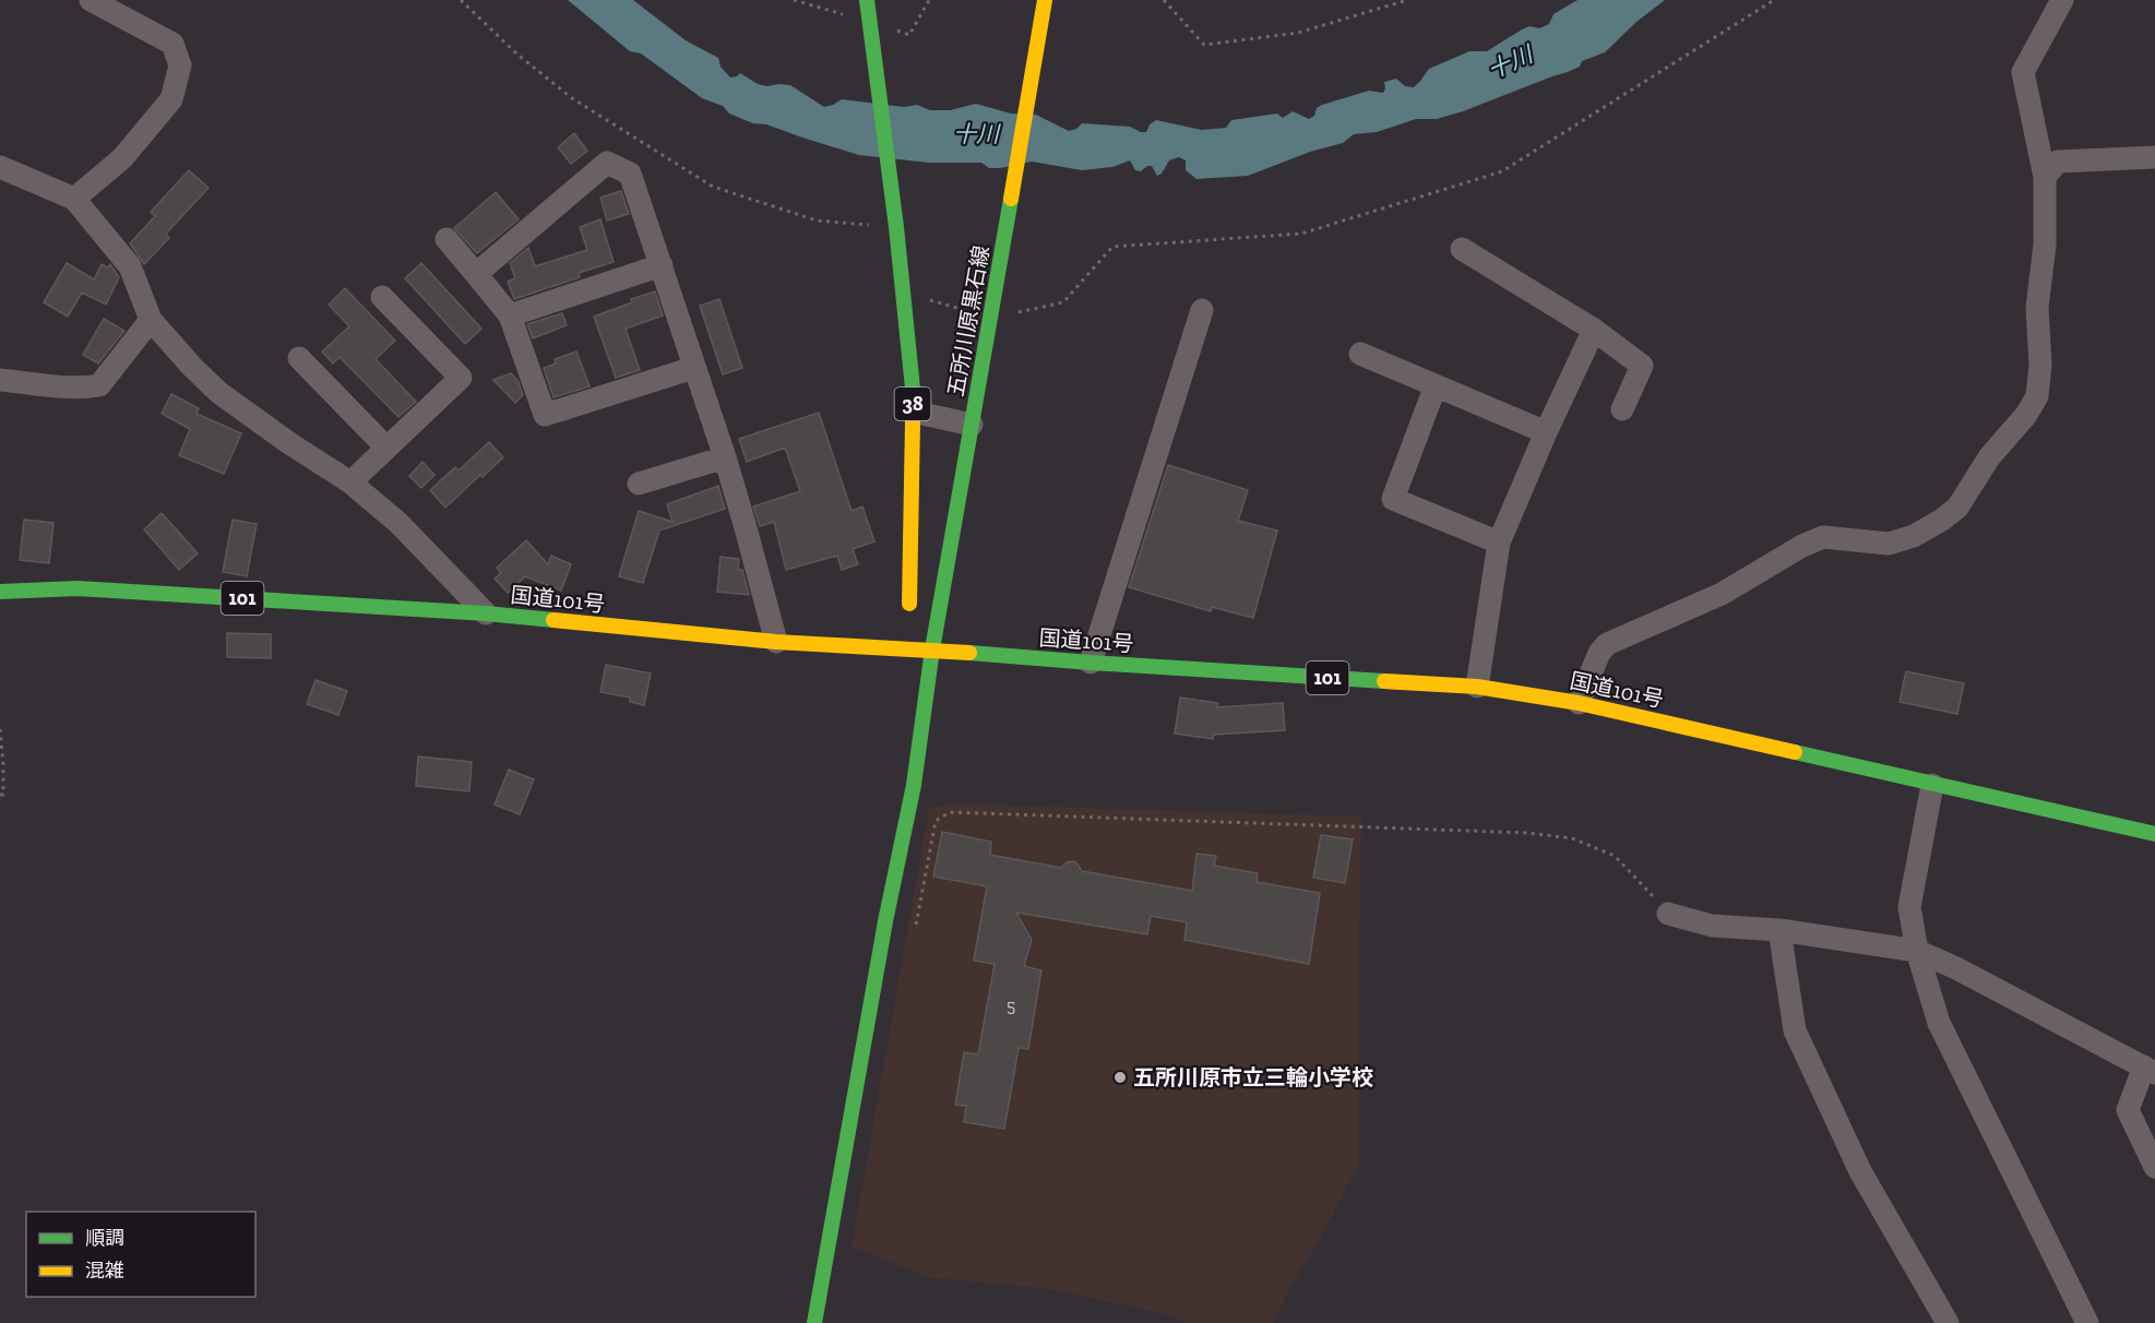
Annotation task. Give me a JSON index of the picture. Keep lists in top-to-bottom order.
{
  "streets": {
    "main road": [
      "五所川原黒石線",
      "38",
      "101",
      "国道101号"
    ]
  },
  "crossings": [
    ["五所川原黒石線", "国道101号"]
  ],
  "water": ["十川"],
  "places": ["五所川原市立三輪小学校"],
  "house_numbers": ["5"],
  "legend": ["順調", "混雑"]
}
